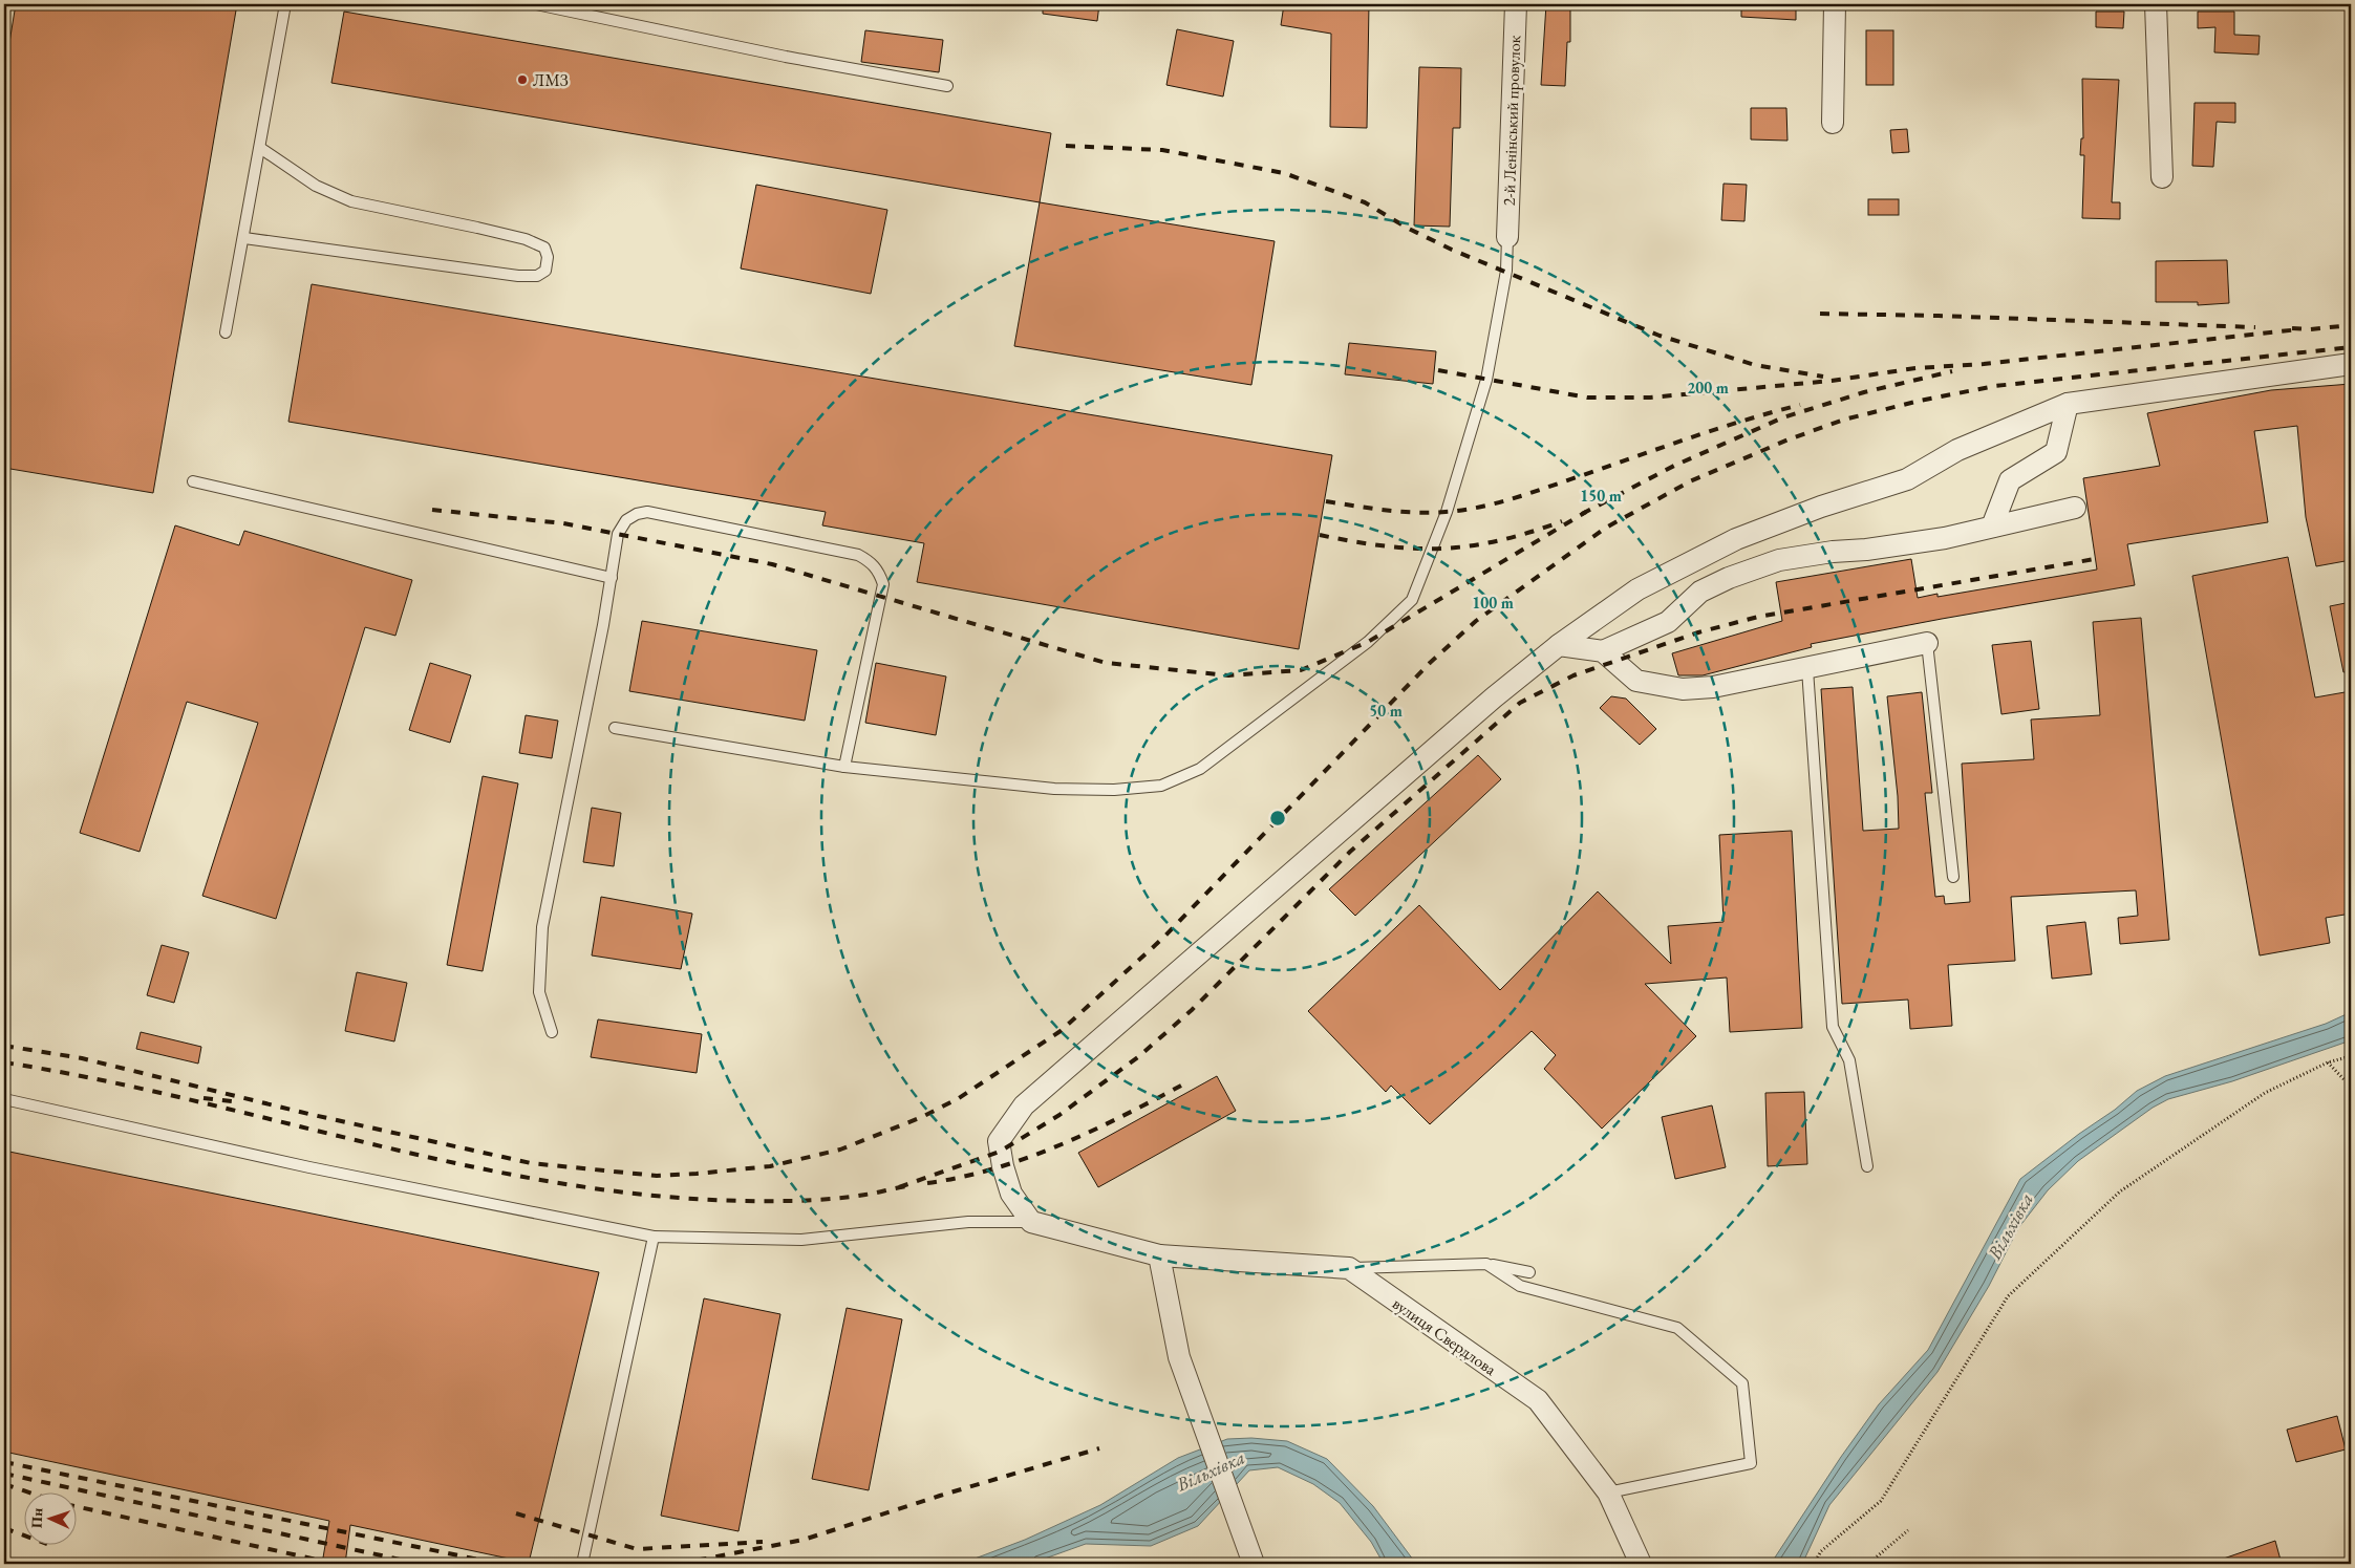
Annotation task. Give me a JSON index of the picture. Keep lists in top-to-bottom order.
{
  "streets": {
    "street": ["2-й Ленінський провулок", "вулиця Свердлова"]
  },
  "water": ["Вільхівка"],
  "places": ["ЛМЗ"],
  "north": "left",
  "rings": [
    "200 m",
    "150 m",
    "100 m",
    "50 m"
  ]
}
